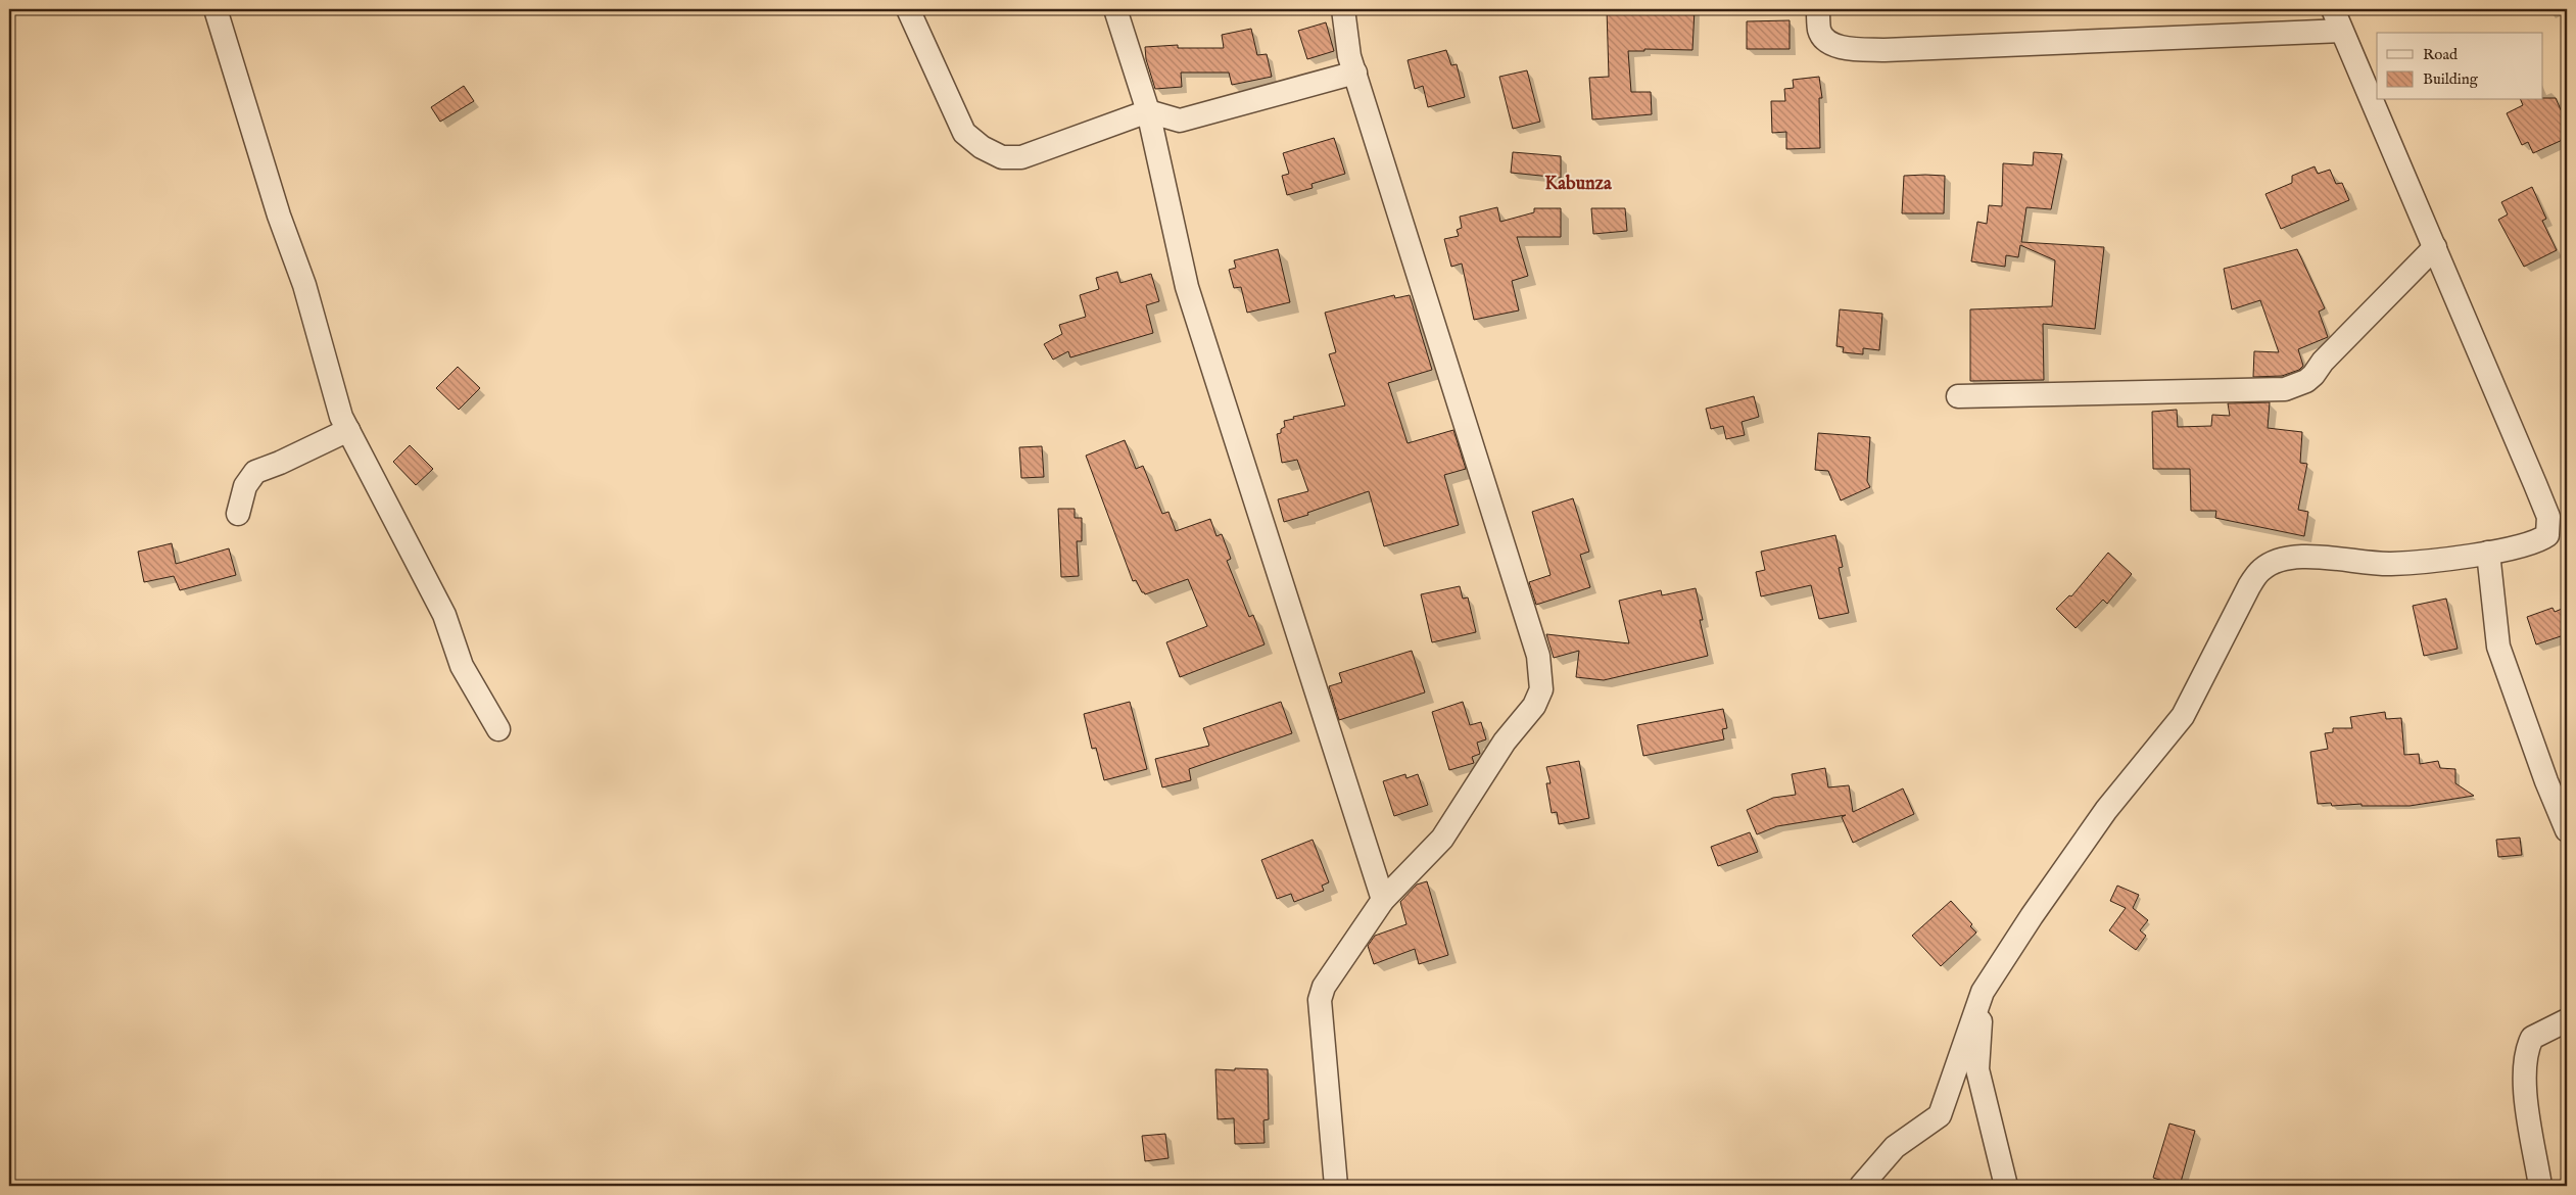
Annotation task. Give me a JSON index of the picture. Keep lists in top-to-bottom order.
{
  "districts": ["Kabunza"],
  "legend": ["Road", "Building"]
}
